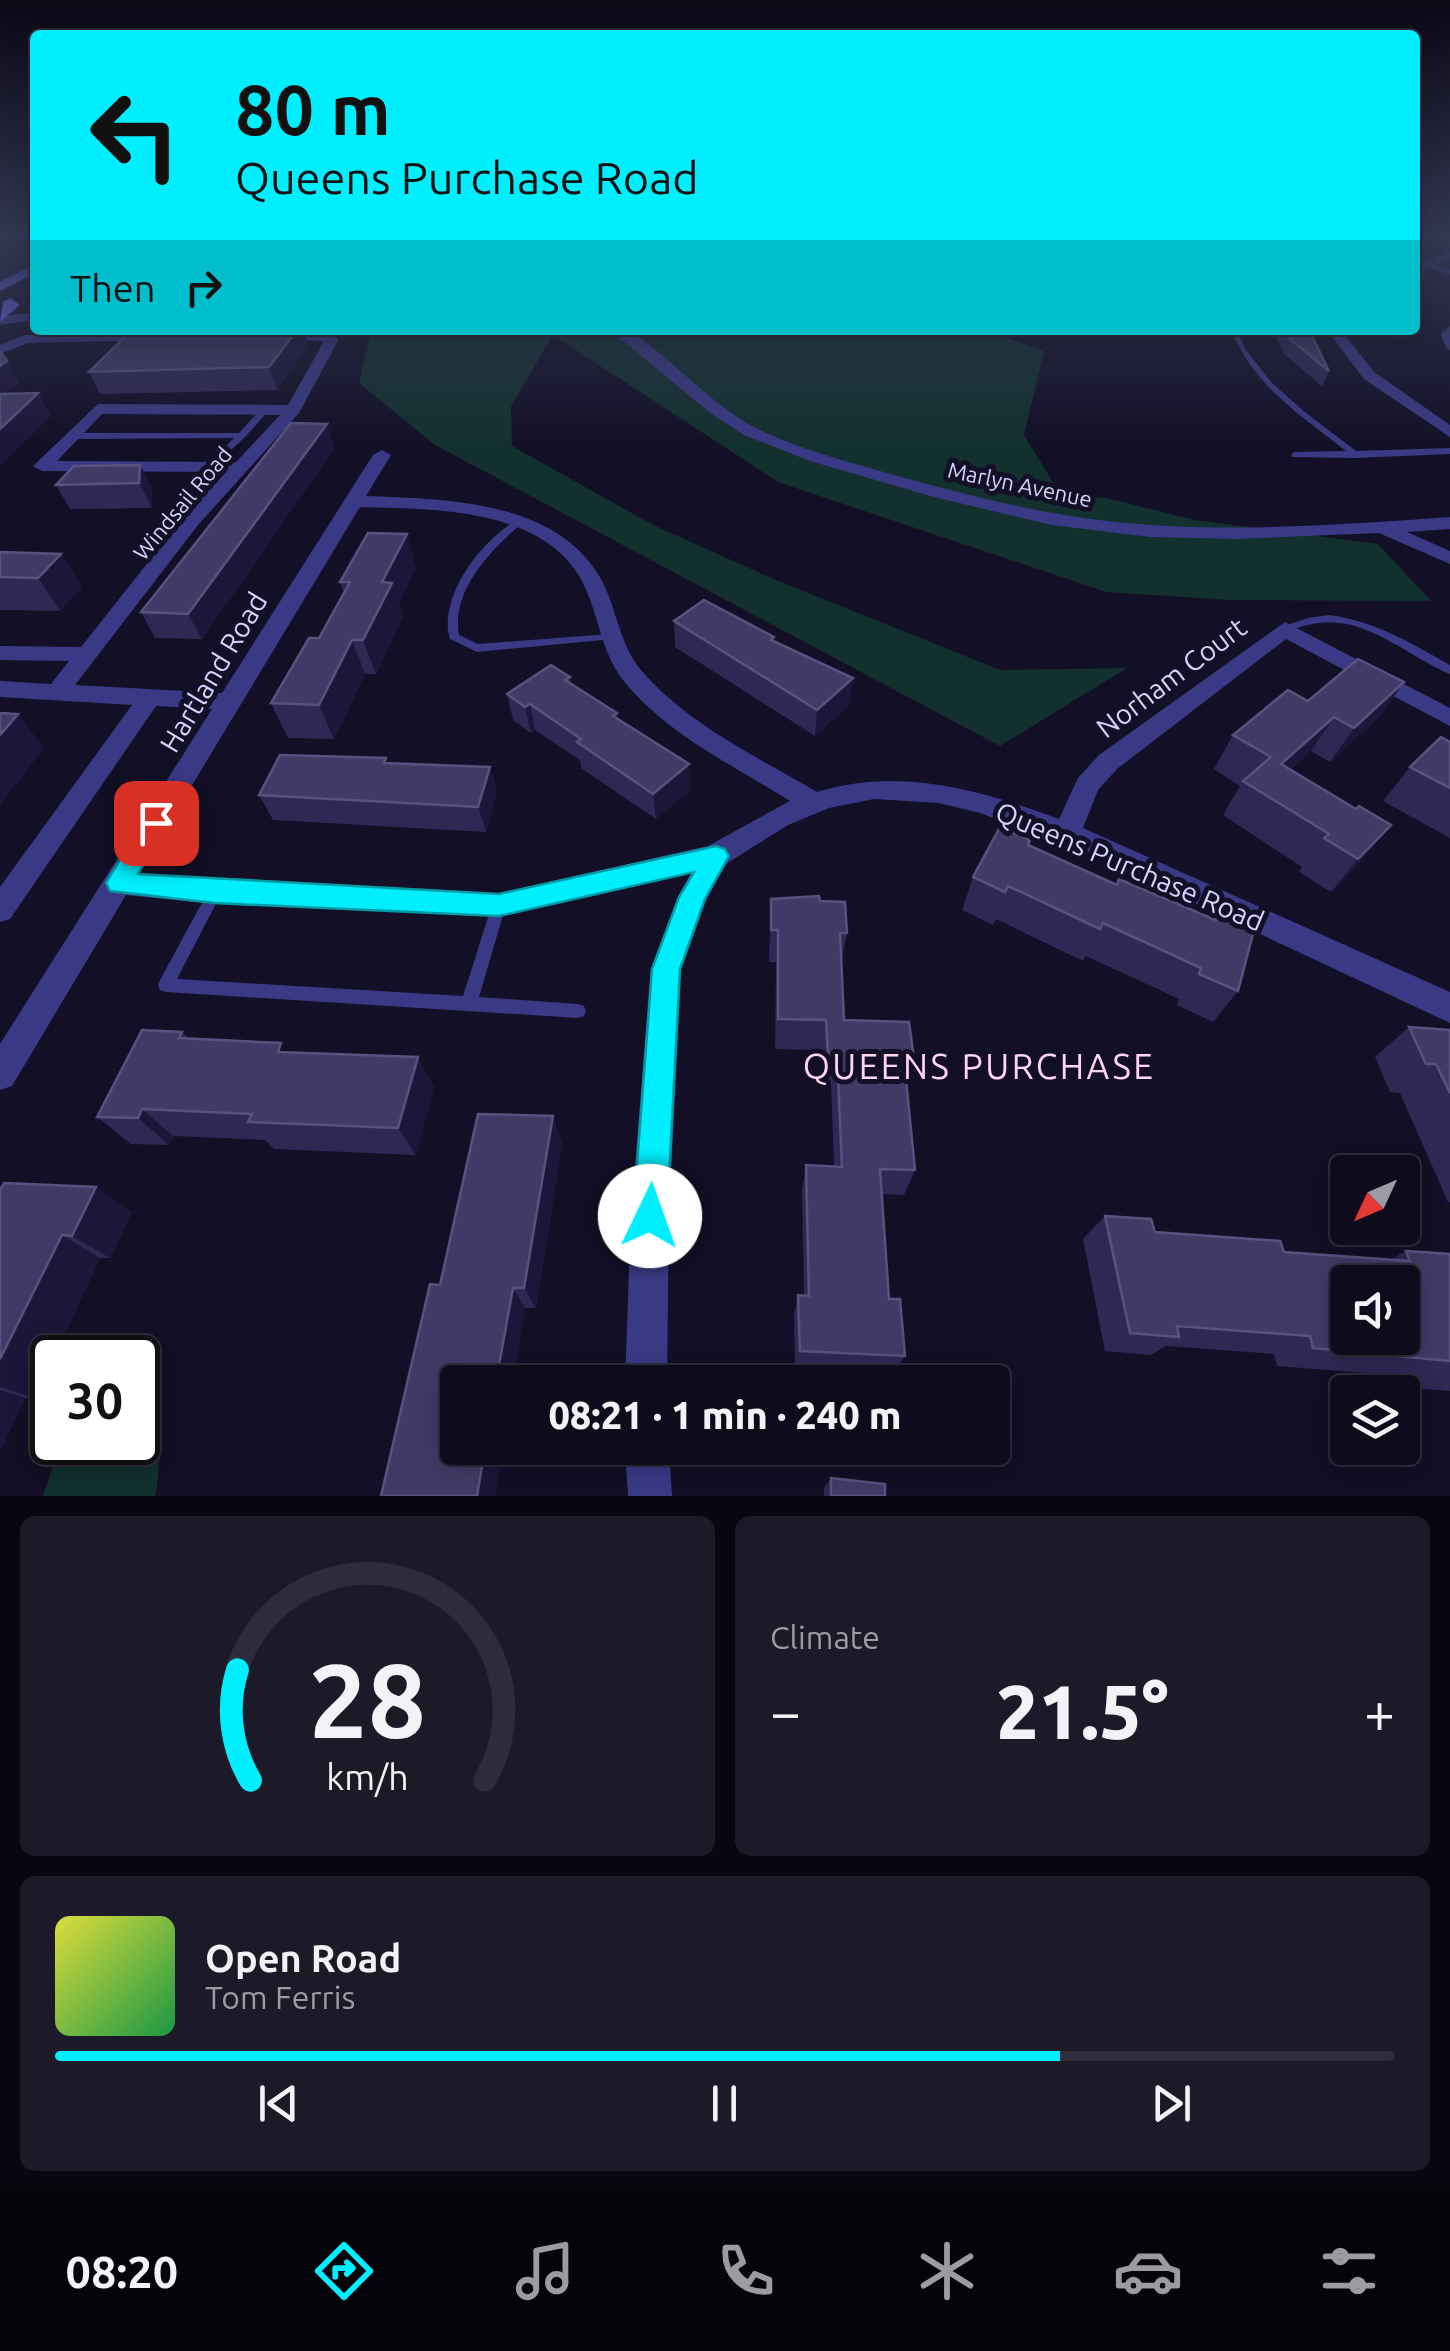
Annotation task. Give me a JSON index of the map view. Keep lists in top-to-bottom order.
{
  "streets": {
    "street": [
      "Marlyn Avenue",
      "Windsail Road",
      "Hartland Road",
      "Norham Court",
      "Queens Purchase Road"
    ]
  },
  "crossings": [
    ["Hartland Road", "Queens Purchase Road"],
    ["Norham Court", "Queens Purchase Road"]
  ],
  "districts": ["QUEENS PURCHASE"],
  "north": "bottom left",
  "page": {
    "turn": ["80 m", "Queens Purchase Road"],
    "then": "Then",
    "limit": "30",
    "trip": "08:21 · 1 min · 240 m",
    "tile": "Climate",
    "heat": ["−", "21.5°", "+"],
    "song": ["Open Road", "Tom Ferris"],
    "tabs": "08:20",
    "gauge": ["28", "km/h"]
  }
}
